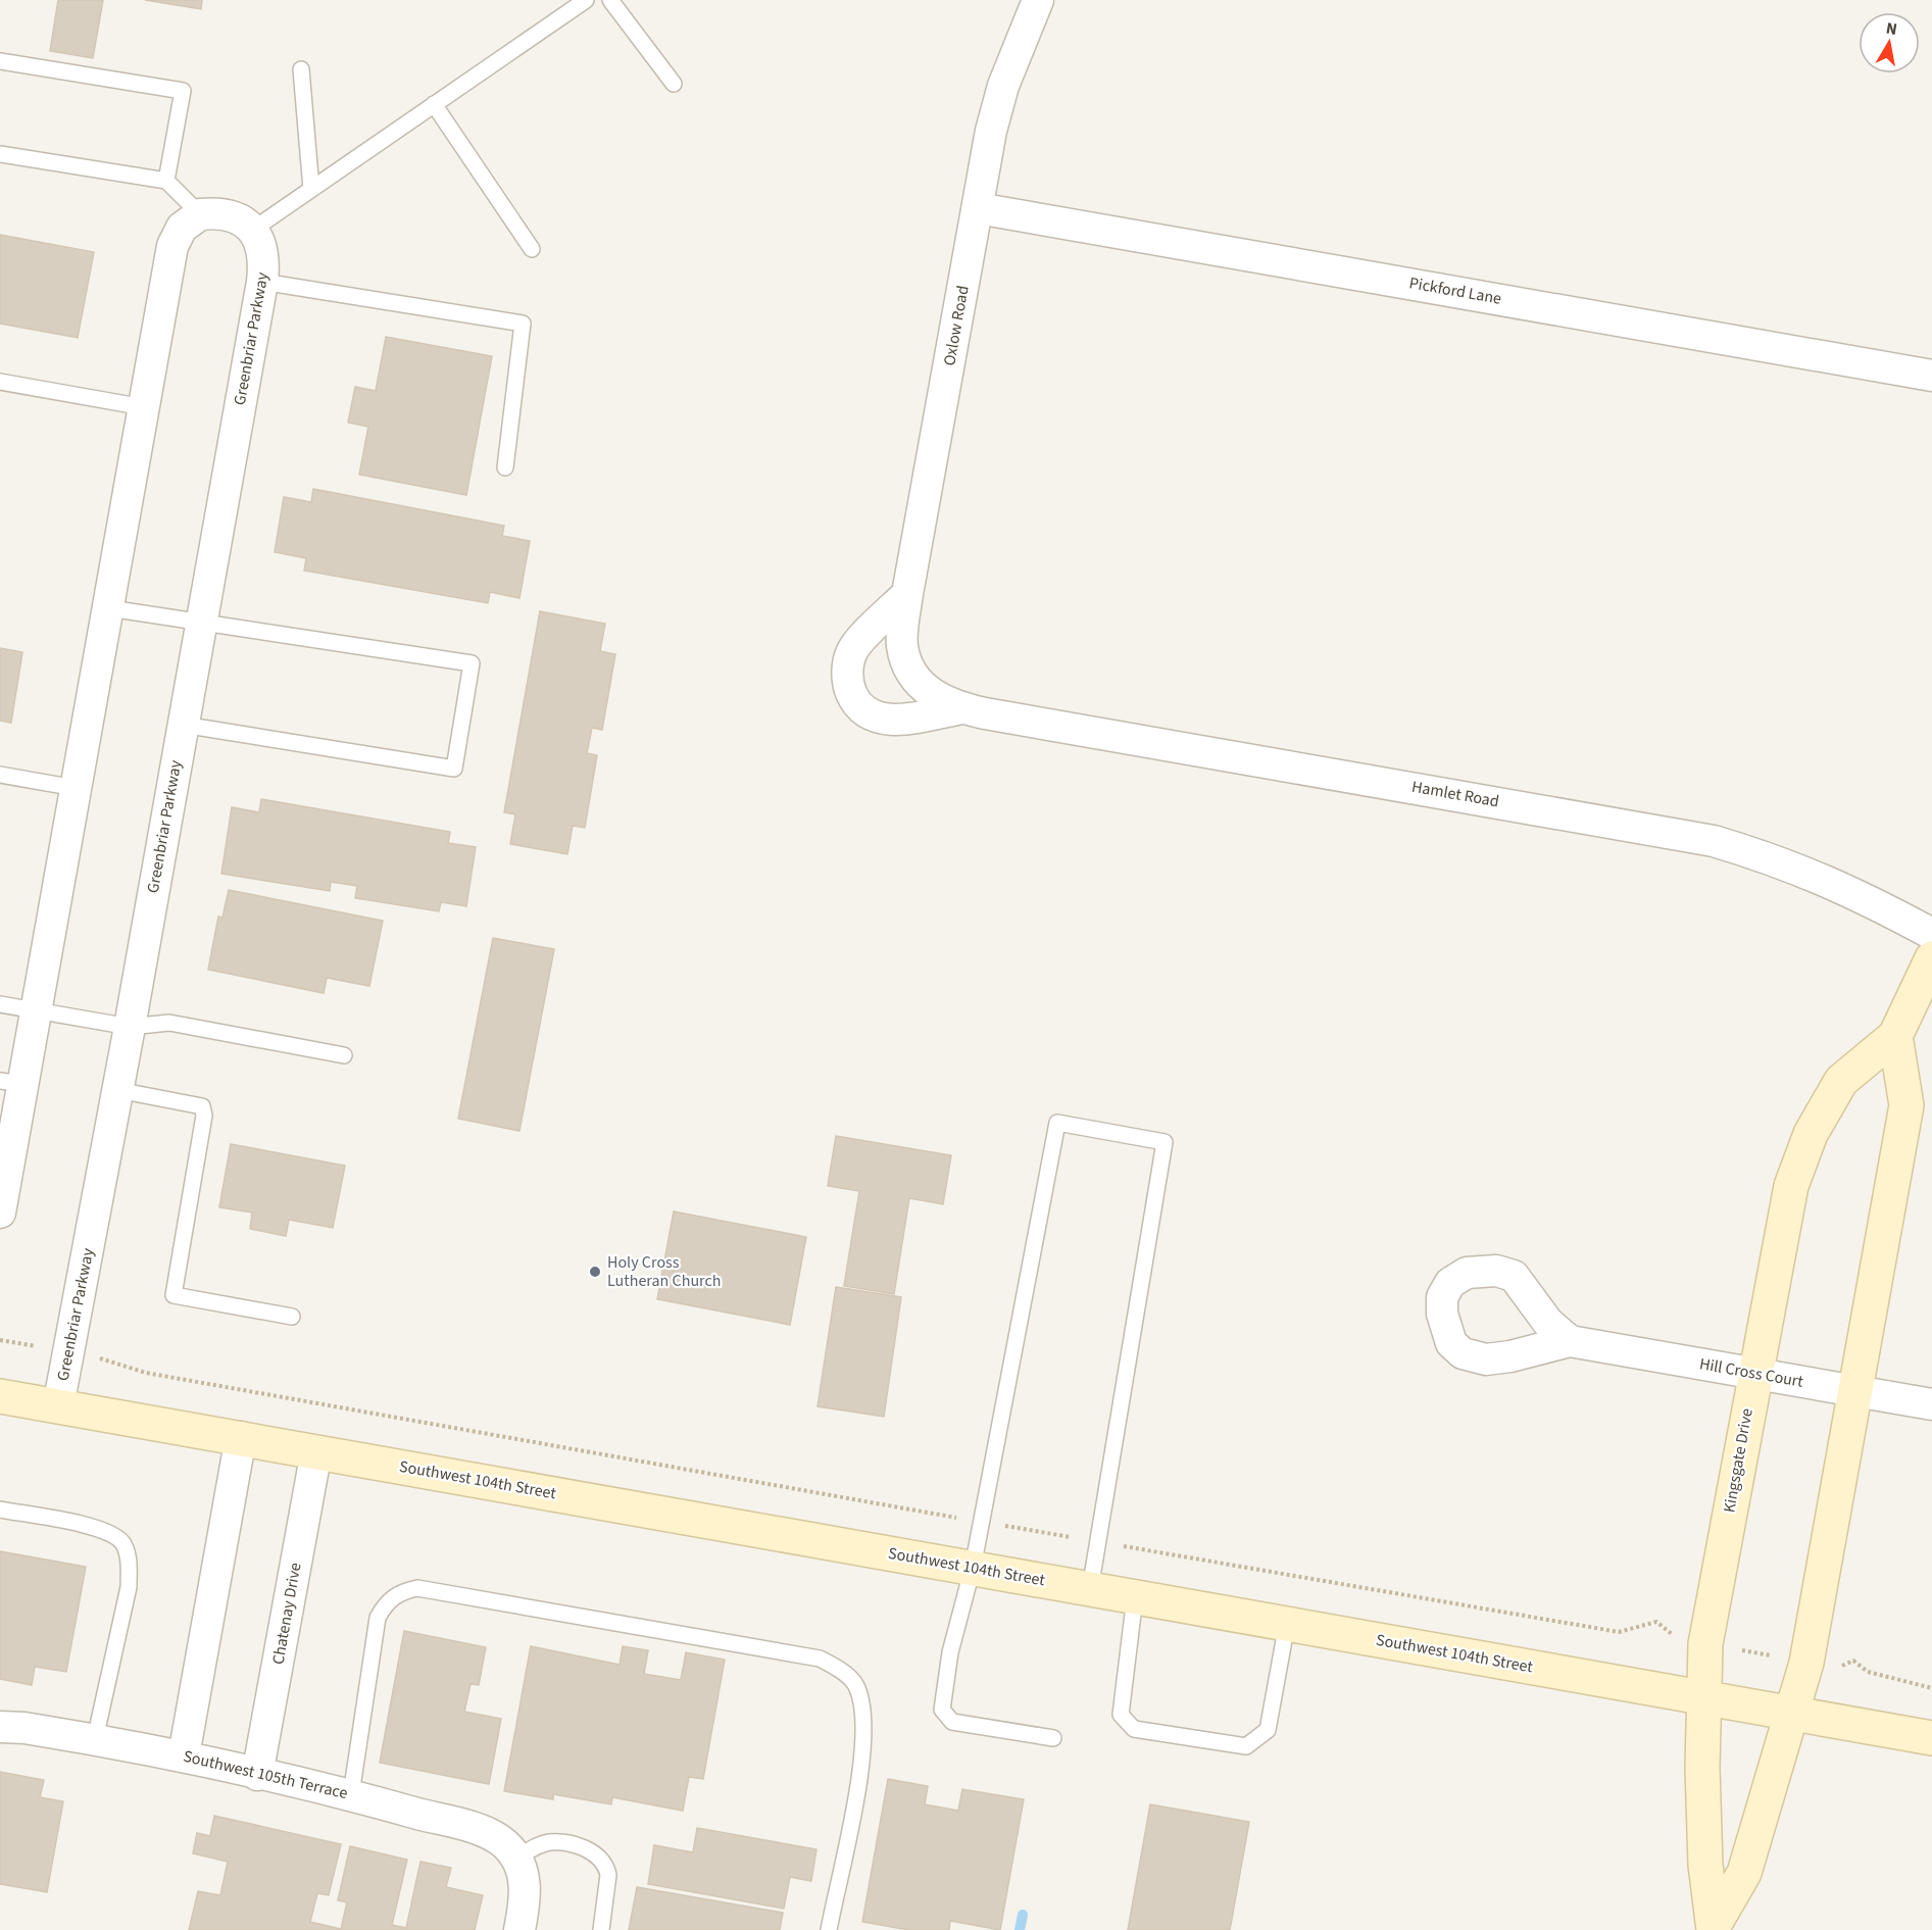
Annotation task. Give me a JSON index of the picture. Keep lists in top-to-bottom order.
{
  "streets": {
    "main road": ["Kingsgate Drive", "Southwest 104th Street"],
    "street": [
      "Pickford Lane",
      "Oxlow Road",
      "Greenbriar Parkway",
      "Hamlet Road",
      "Hill Cross Court",
      "Chatenay Drive",
      "Southwest 105th Terrace"
    ]
  },
  "crossings": [
    ["Pickford Lane", "Oxlow Road"],
    ["Oxlow Road", "Hamlet Road"],
    ["Greenbriar Parkway", "Southwest 104th Street"],
    ["Hill Cross Court", "Kingsgate Drive"],
    ["Kingsgate Drive", "Southwest 104th Street"],
    ["Southwest 104th Street", "Chatenay Drive"],
    ["Chatenay Drive", "Southwest 105th Terrace"]
  ],
  "places": ["Holy Cross Lutheran Church"],
  "north": "top"
}
